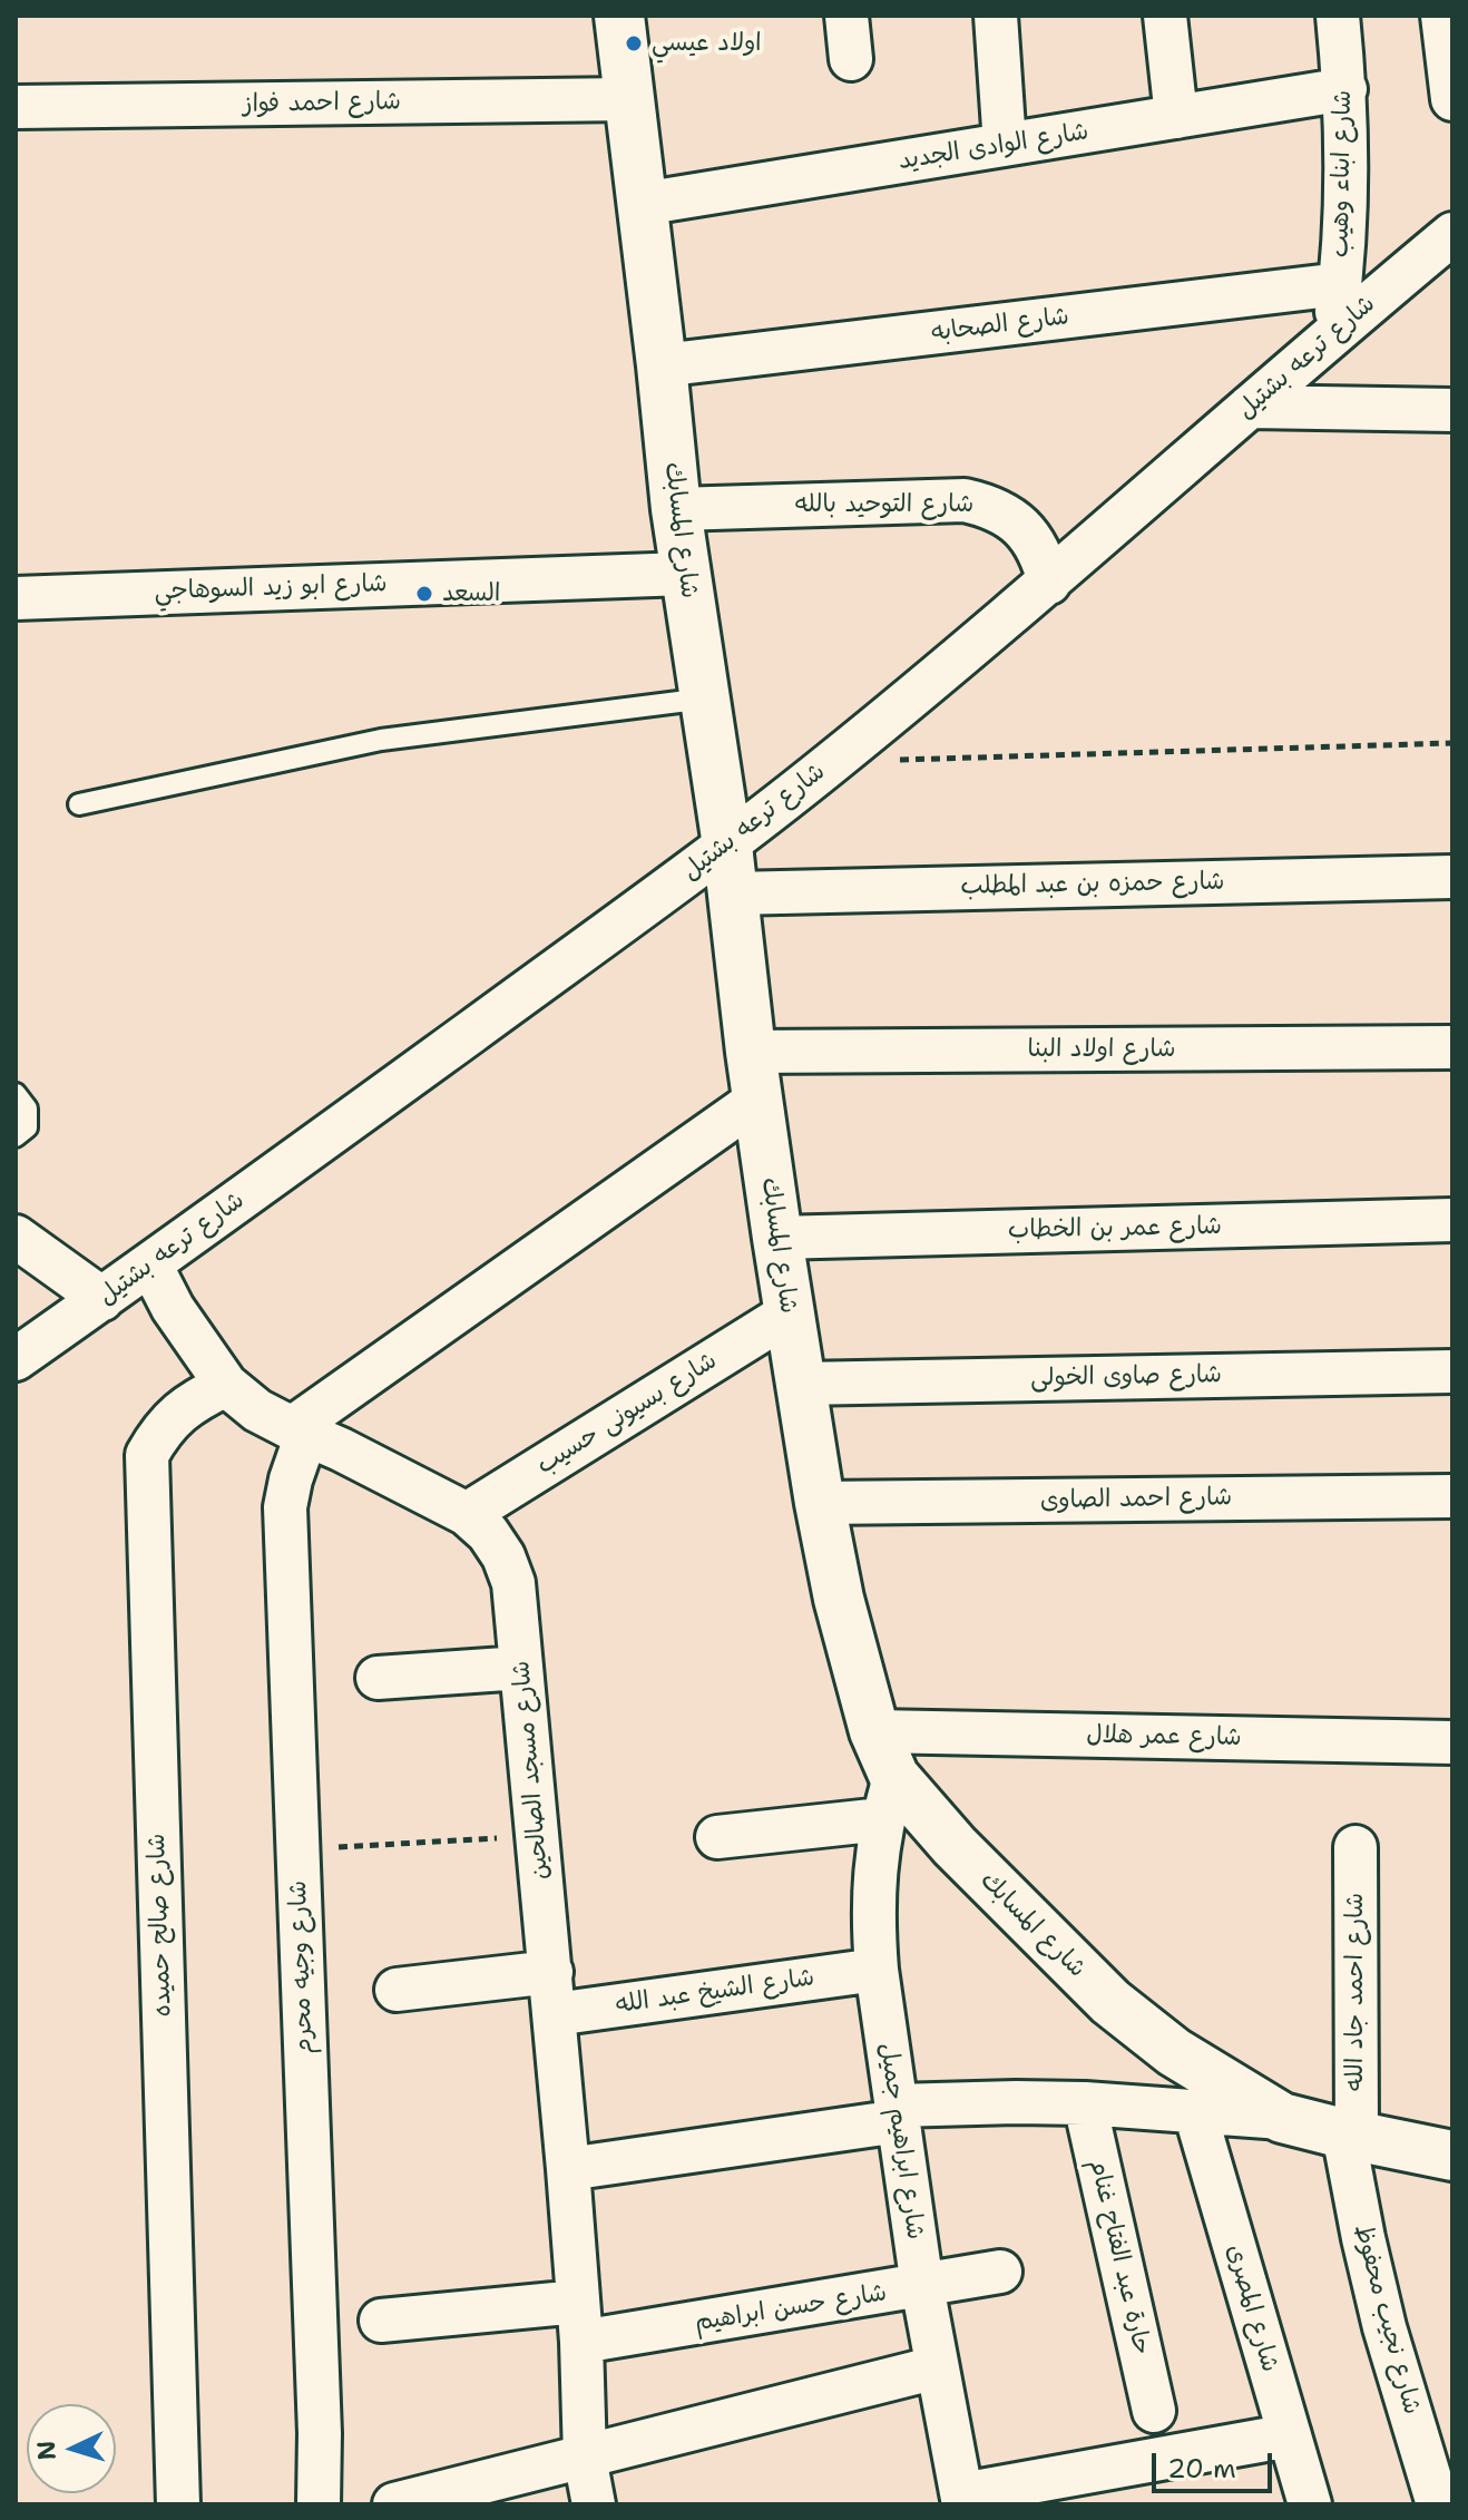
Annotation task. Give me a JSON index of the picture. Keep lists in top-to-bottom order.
{
  "streets": {
    "street": [
      "شارع احمد فواز",
      "شارع الوادى الجديد",
      "شارع ابناء وهيب",
      "شارع الصحابه",
      "شارع ترعه بشتيل",
      "شارع التوحيد بالله",
      "شارع المسابك",
      "شارع ابو زيد السوهاجي",
      "شارع حمزه بن عبد المطلب",
      "شارع اولاد البنا",
      "شارع عمر بن الخطاب",
      "شارع صاوى الخولى",
      "شارع بسيونى حسيب",
      "شارع احمد الصاوى",
      "شارع عمر هلال",
      "شارع مسجد الصالحين",
      "شارع صالح حميده",
      "شارع وجيه محرم",
      "شارع الشيخ عبد الله",
      "شارع احمد جاد الله",
      "شارع ابراهيم جميل",
      "حارة عبد الفتاح غنام",
      "شارع حسن ابراهيم",
      "شارع المصرى",
      "شارع نجيب محفوظ"
    ]
  },
  "crossings": [
    ["شارع احمد فواز", "شارع المسابك"],
    ["شارع الوادى الجديد", "شارع ابناء وهيب"],
    ["شارع الوادى الجديد", "شارع المسابك"],
    ["شارع ابناء وهيب", "شارع الصحابه"],
    ["شارع ابناء وهيب", "شارع ترعه بشتيل"],
    ["شارع الصحابه", "شارع المسابك"],
    ["شارع ترعه بشتيل", "شارع التوحيد بالله"],
    ["شارع ترعه بشتيل", "شارع المسابك"],
    ["شارع ترعه بشتيل", "شارع مسجد الصالحين"],
    ["شارع التوحيد بالله", "شارع المسابك"],
    ["شارع المسابك", "شارع ابو زيد السوهاجي"],
    ["شارع المسابك", "شارع حمزه بن عبد المطلب"],
    ["شارع المسابك", "شارع اولاد البنا"],
    ["شارع المسابك", "شارع عمر بن الخطاب"],
    ["شارع المسابك", "شارع صاوى الخولى"],
    ["شارع المسابك", "شارع بسيونى حسيب"],
    ["شارع المسابك", "شارع احمد الصاوى"],
    ["شارع المسابك", "شارع عمر هلال"],
    ["شارع المسابك", "شارع احمد جاد الله"],
    ["شارع المسابك", "شارع ابراهيم جميل"],
    ["شارع المسابك", "شارع نجيب محفوظ"],
    ["شارع بسيونى حسيب", "شارع مسجد الصالحين"],
    ["شارع مسجد الصالحين", "شارع صالح حميده"],
    ["شارع مسجد الصالحين", "شارع وجيه محرم"],
    ["شارع مسجد الصالحين", "شارع الشيخ عبد الله"],
    ["شارع مسجد الصالحين", "شارع حسن ابراهيم"],
    ["شارع الشيخ عبد الله", "شارع ابراهيم جميل"],
    ["شارع احمد جاد الله", "شارع نجيب محفوظ"],
    ["شارع ابراهيم جميل", "شارع حسن ابراهيم"]
  ],
  "places": ["اولاد عيسي", "السعد"],
  "scale_bar": "20 m",
  "north": "left"
}
